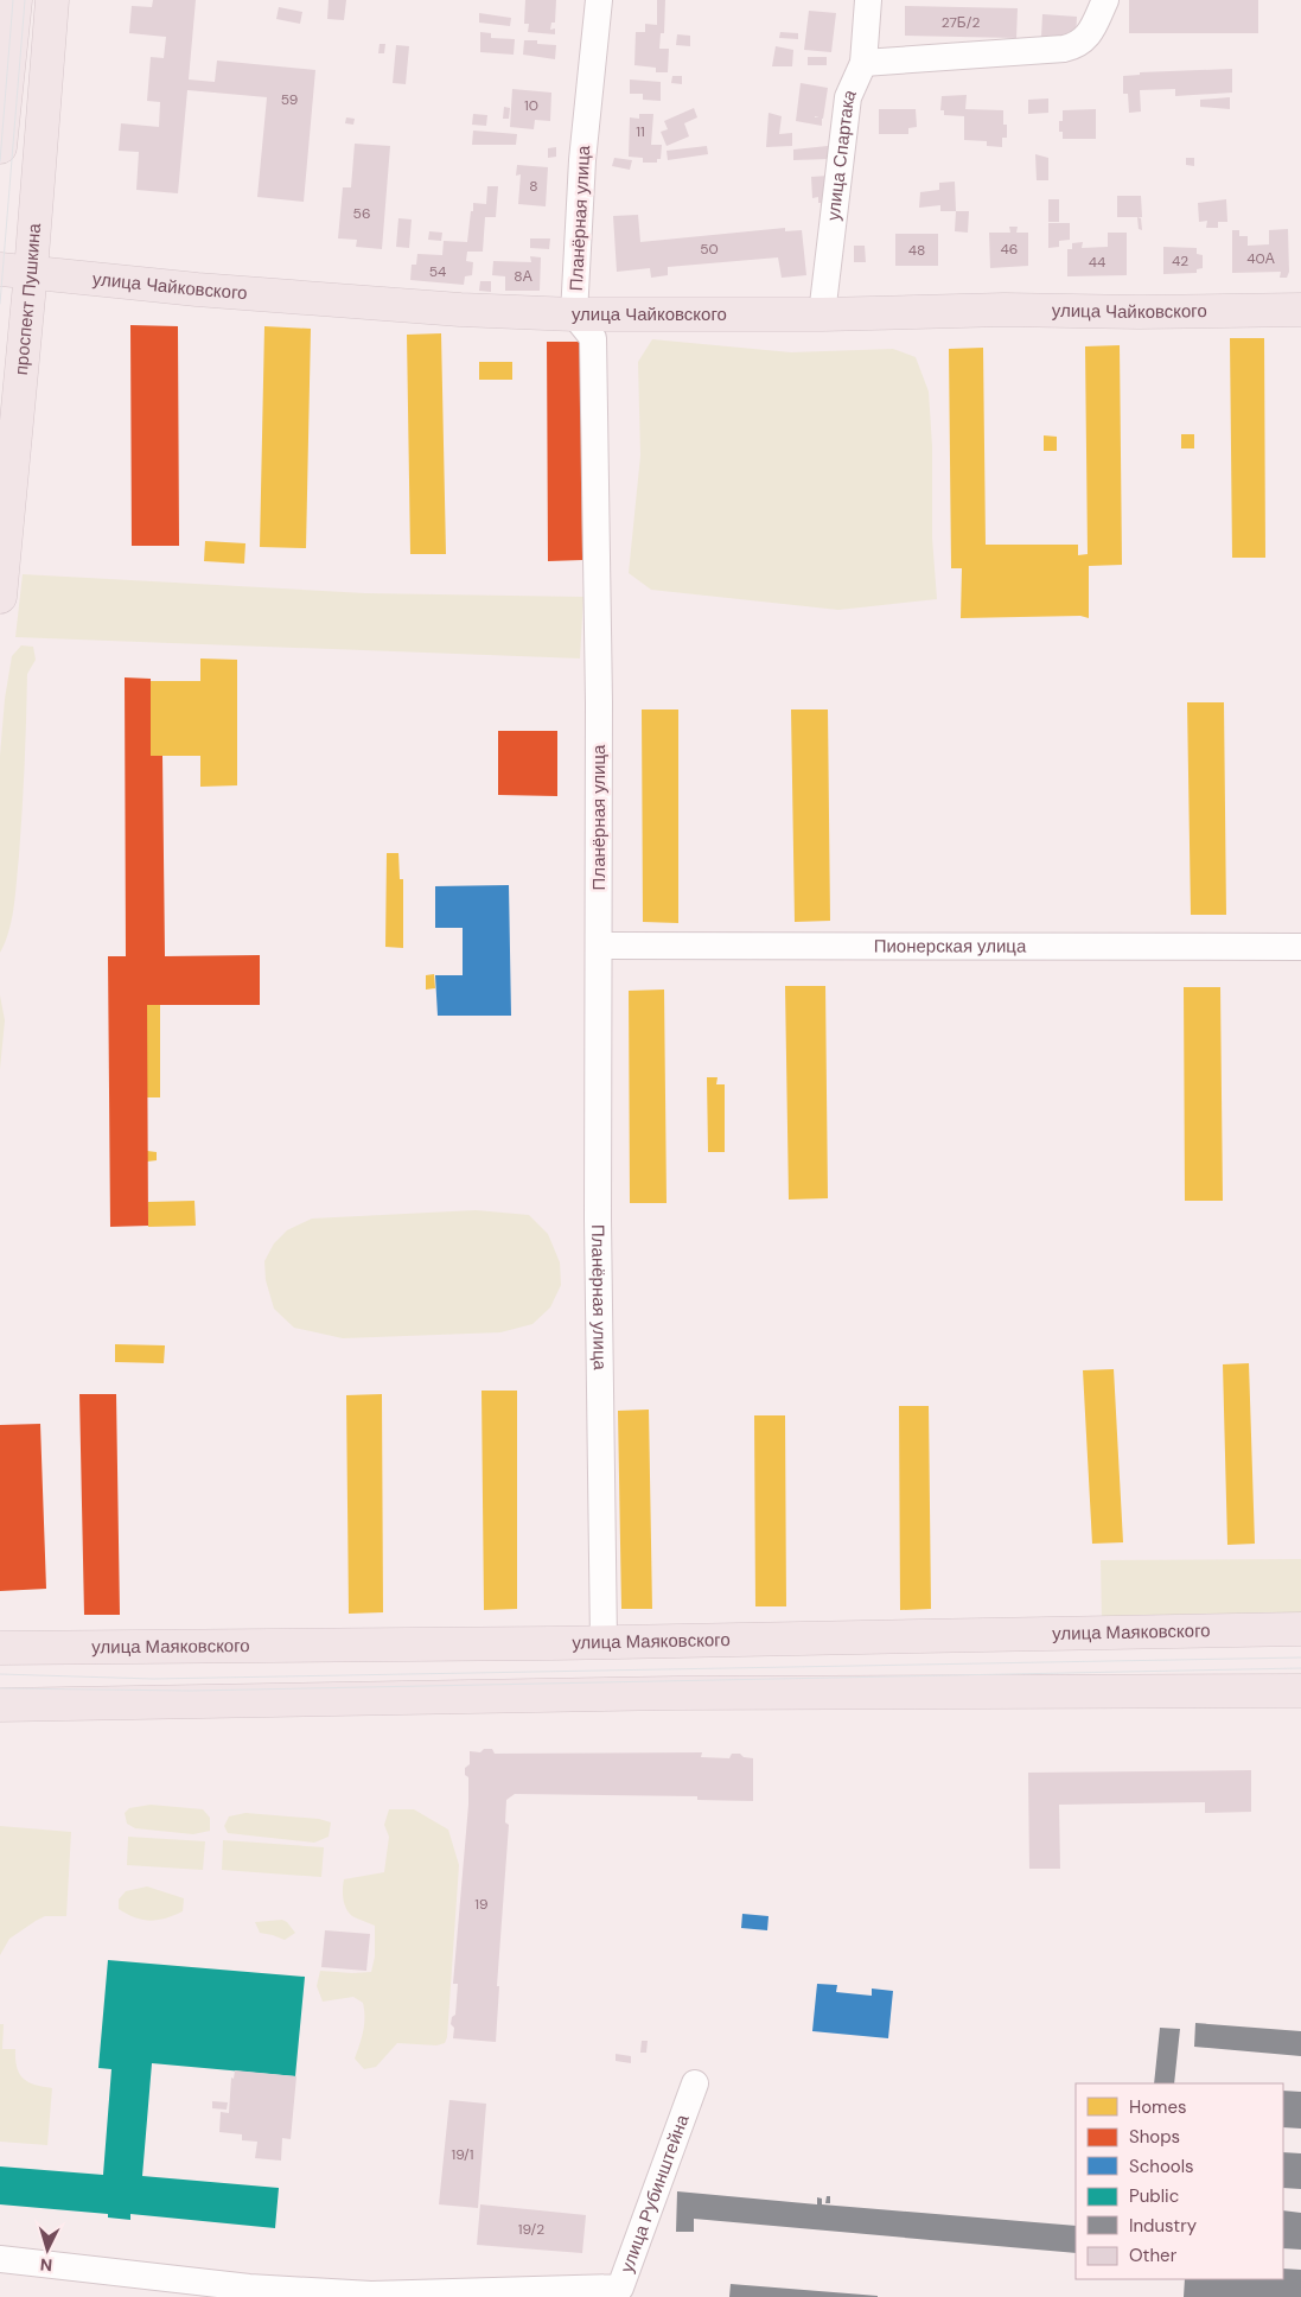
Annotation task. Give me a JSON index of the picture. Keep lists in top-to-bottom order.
{
  "streets": {
    "main road": ["улица Чайковского", "проспект Пушкина", "улица Маяковского"],
    "street": [
      "улица Спартака",
      "Планёрная улица",
      "Пионерская улица",
      "улица Рубинштейна"
    ]
  },
  "crossings": [
    ["улица Спартака", "улица Чайковского"],
    ["Планёрная улица", "улица Чайковского"],
    ["Планёрная улица", "Пионерская улица"],
    ["Планёрная улица", "улица Маяковского"],
    ["улица Чайковского", "проспект Пушкина"]
  ],
  "house_numbers": [
    "27Б/2",
    "59",
    "10",
    "11",
    "8",
    "56",
    "50",
    "46",
    "48",
    "40А",
    "42",
    "44",
    "54",
    "8А",
    "19",
    "19/1",
    "19/2"
  ],
  "legend": [
    "Homes",
    "Shops",
    "Schools",
    "Public",
    "Industry",
    "Other"
  ],
  "north": "bottom"
}
